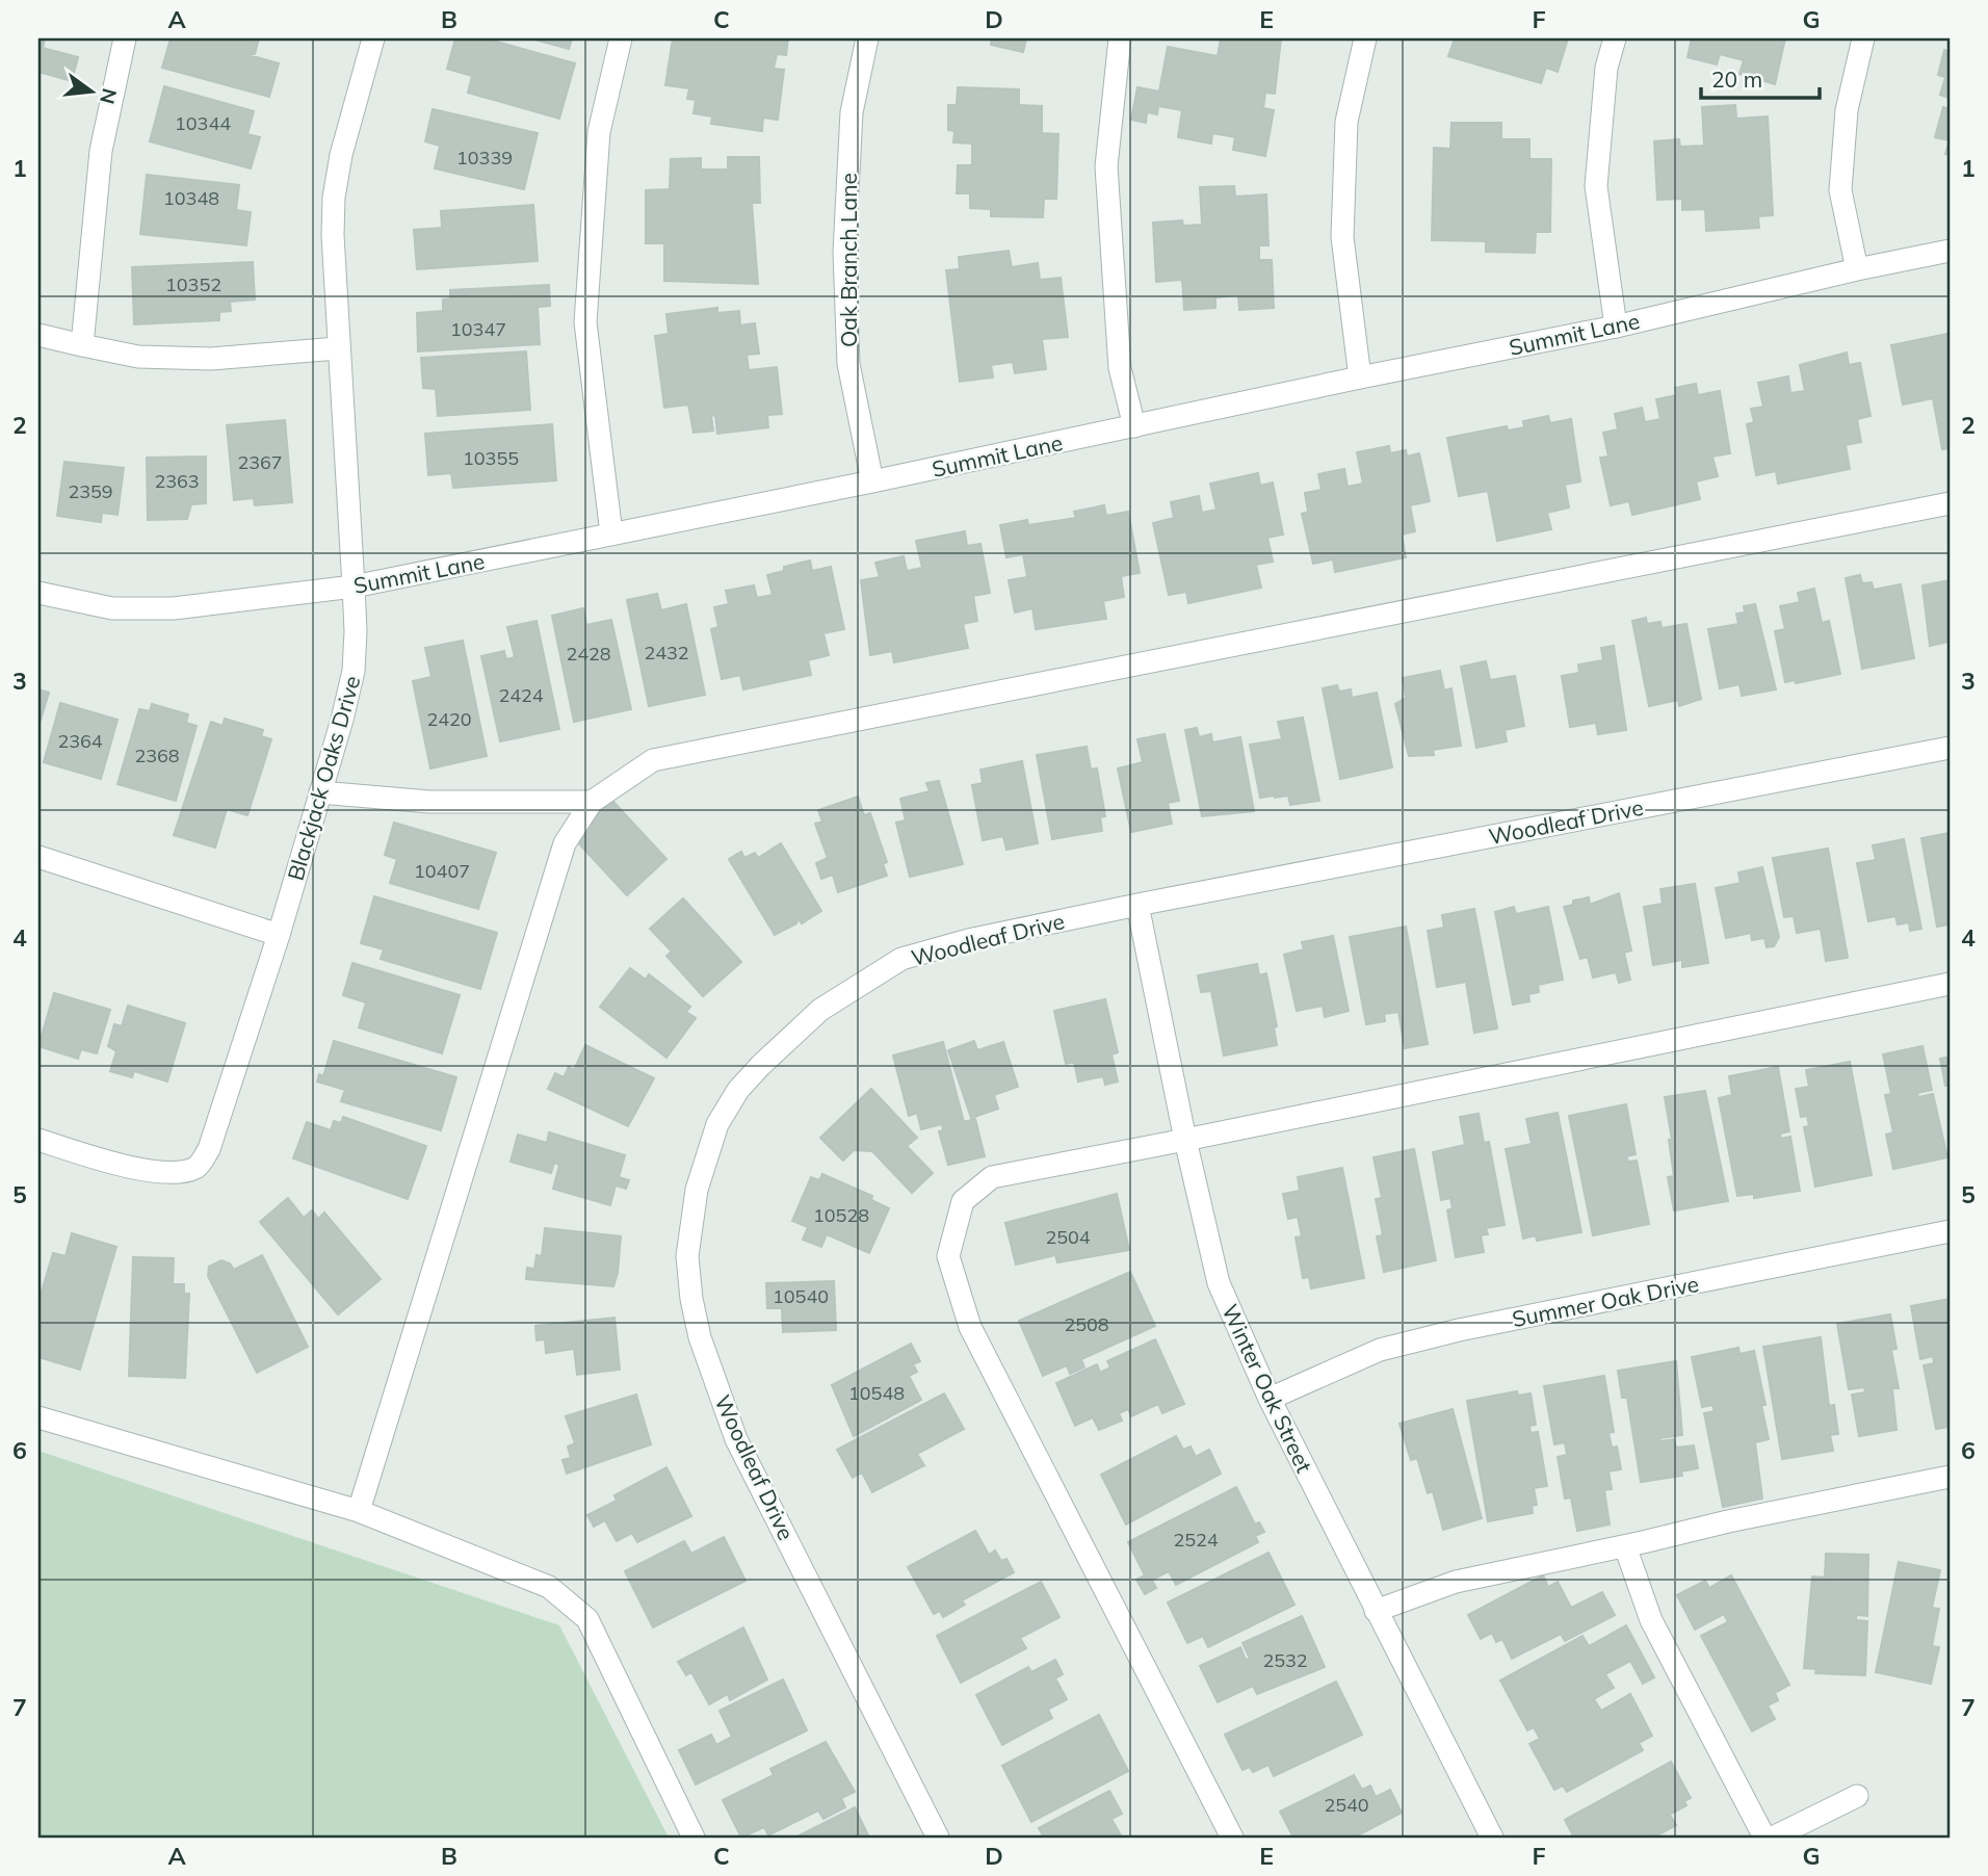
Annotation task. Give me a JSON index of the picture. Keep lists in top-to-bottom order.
{
  "streets": {
    "street": [
      "Oak Branch Lane",
      "Summit Lane",
      "Blackjack Oaks Drive",
      "Woodleaf Drive",
      "Summer Oak Drive",
      "Winter Oak Street"
    ]
  },
  "crossings": [
    ["Oak Branch Lane", "Summit Lane"],
    ["Summit Lane", "Blackjack Oaks Drive"],
    ["Woodleaf Drive", "Winter Oak Street"],
    ["Summer Oak Drive", "Winter Oak Street"]
  ],
  "house_numbers": [
    "10344",
    "10339",
    "10348",
    "10352",
    "10347",
    "10355",
    "2367",
    "2363",
    "2359",
    "2432",
    "2428",
    "2424",
    "2420",
    "2364",
    "2368",
    "10407",
    "10528",
    "2504",
    "10540",
    "2508",
    "10548",
    "2524",
    "2532",
    "2540"
  ],
  "scale_bar": "20 m",
  "north": "right",
  "grid": {
    "columns": [
      "A",
      "B",
      "C",
      "D",
      "E",
      "F",
      "G"
    ],
    "rows": [
      "1",
      "2",
      "3",
      "4",
      "5",
      "6",
      "7"
    ]
  }
}
